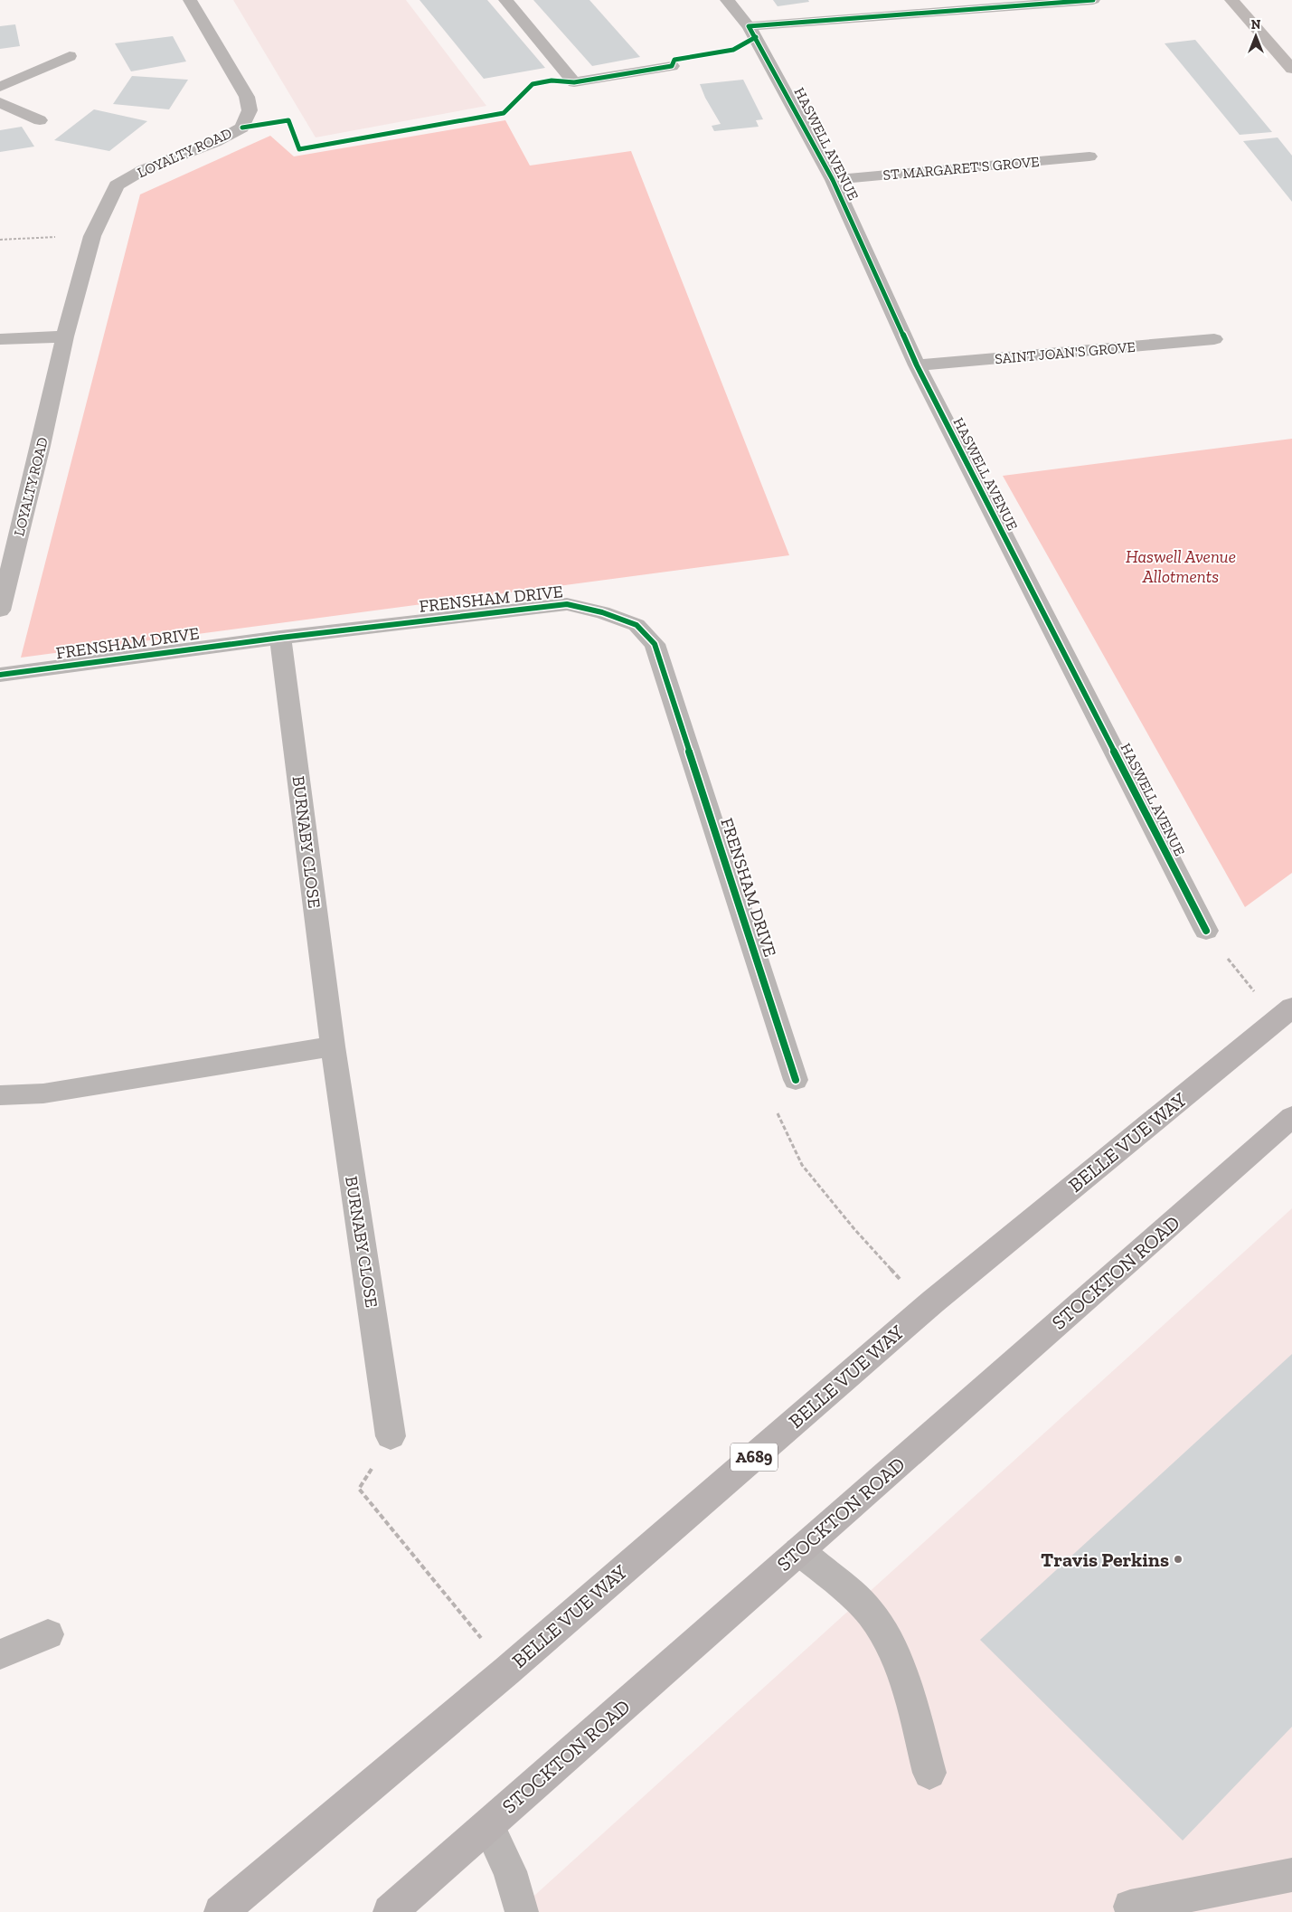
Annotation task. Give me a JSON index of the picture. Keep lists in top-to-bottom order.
{
  "streets": {
    "highway": ["BELLE VUE WAY", "STOCKTON ROAD", "A689"],
    "street": [
      "HASWELL AVENUE",
      "LOYALTY ROAD",
      "ST MARGARET'S GROVE",
      "SAINT JOAN'S GROVE",
      "FRENSHAM DRIVE",
      "BURNABY CLOSE"
    ]
  },
  "crossings": [
    ["HASWELL AVENUE", "ST MARGARET'S GROVE"],
    ["HASWELL AVENUE", "SAINT JOAN'S GROVE"],
    ["FRENSHAM DRIVE", "BURNABY CLOSE"]
  ],
  "parks": ["Haswell Avenue Allotments"],
  "places": ["Travis Perkins"],
  "north": "top"
}
